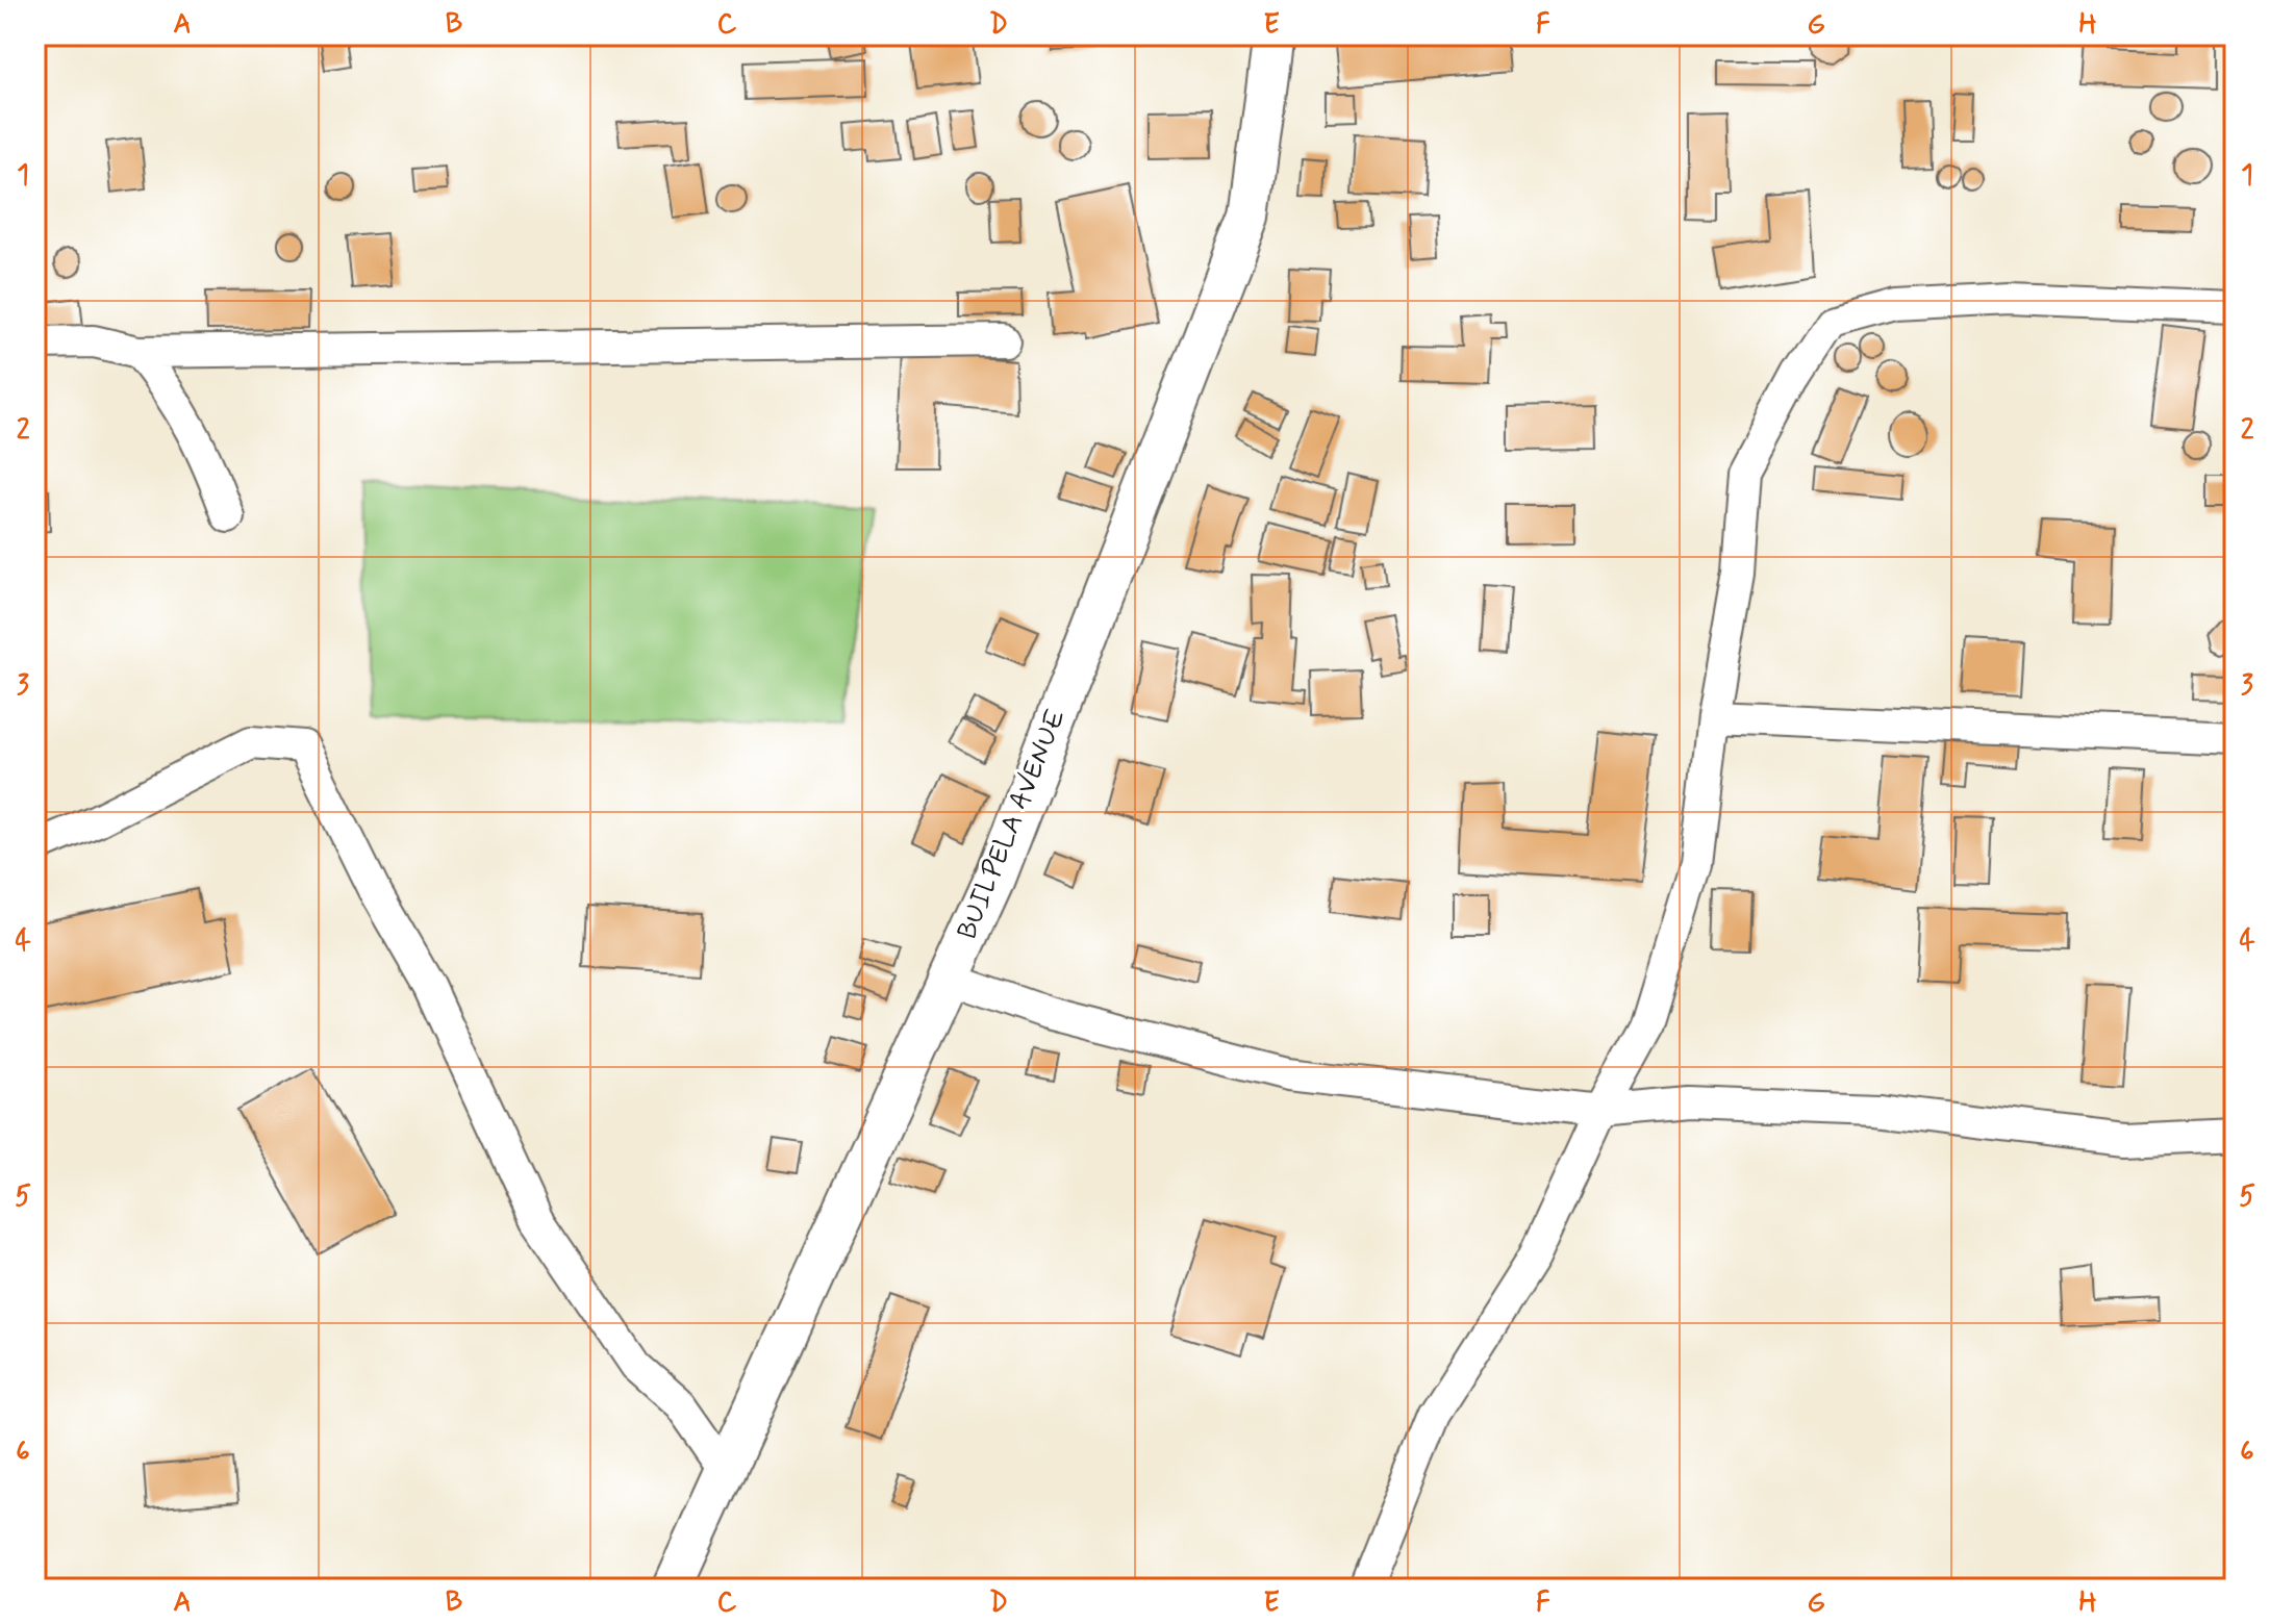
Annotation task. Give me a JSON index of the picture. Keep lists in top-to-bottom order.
{
  "streets": {
    "street": ["BUILPELA AVENUE"]
  },
  "grid": {
    "columns": [
      "A",
      "B",
      "C",
      "D",
      "E",
      "F",
      "G",
      "H"
    ],
    "rows": [
      "1",
      "2",
      "3",
      "4",
      "5",
      "6"
    ]
  }
}
